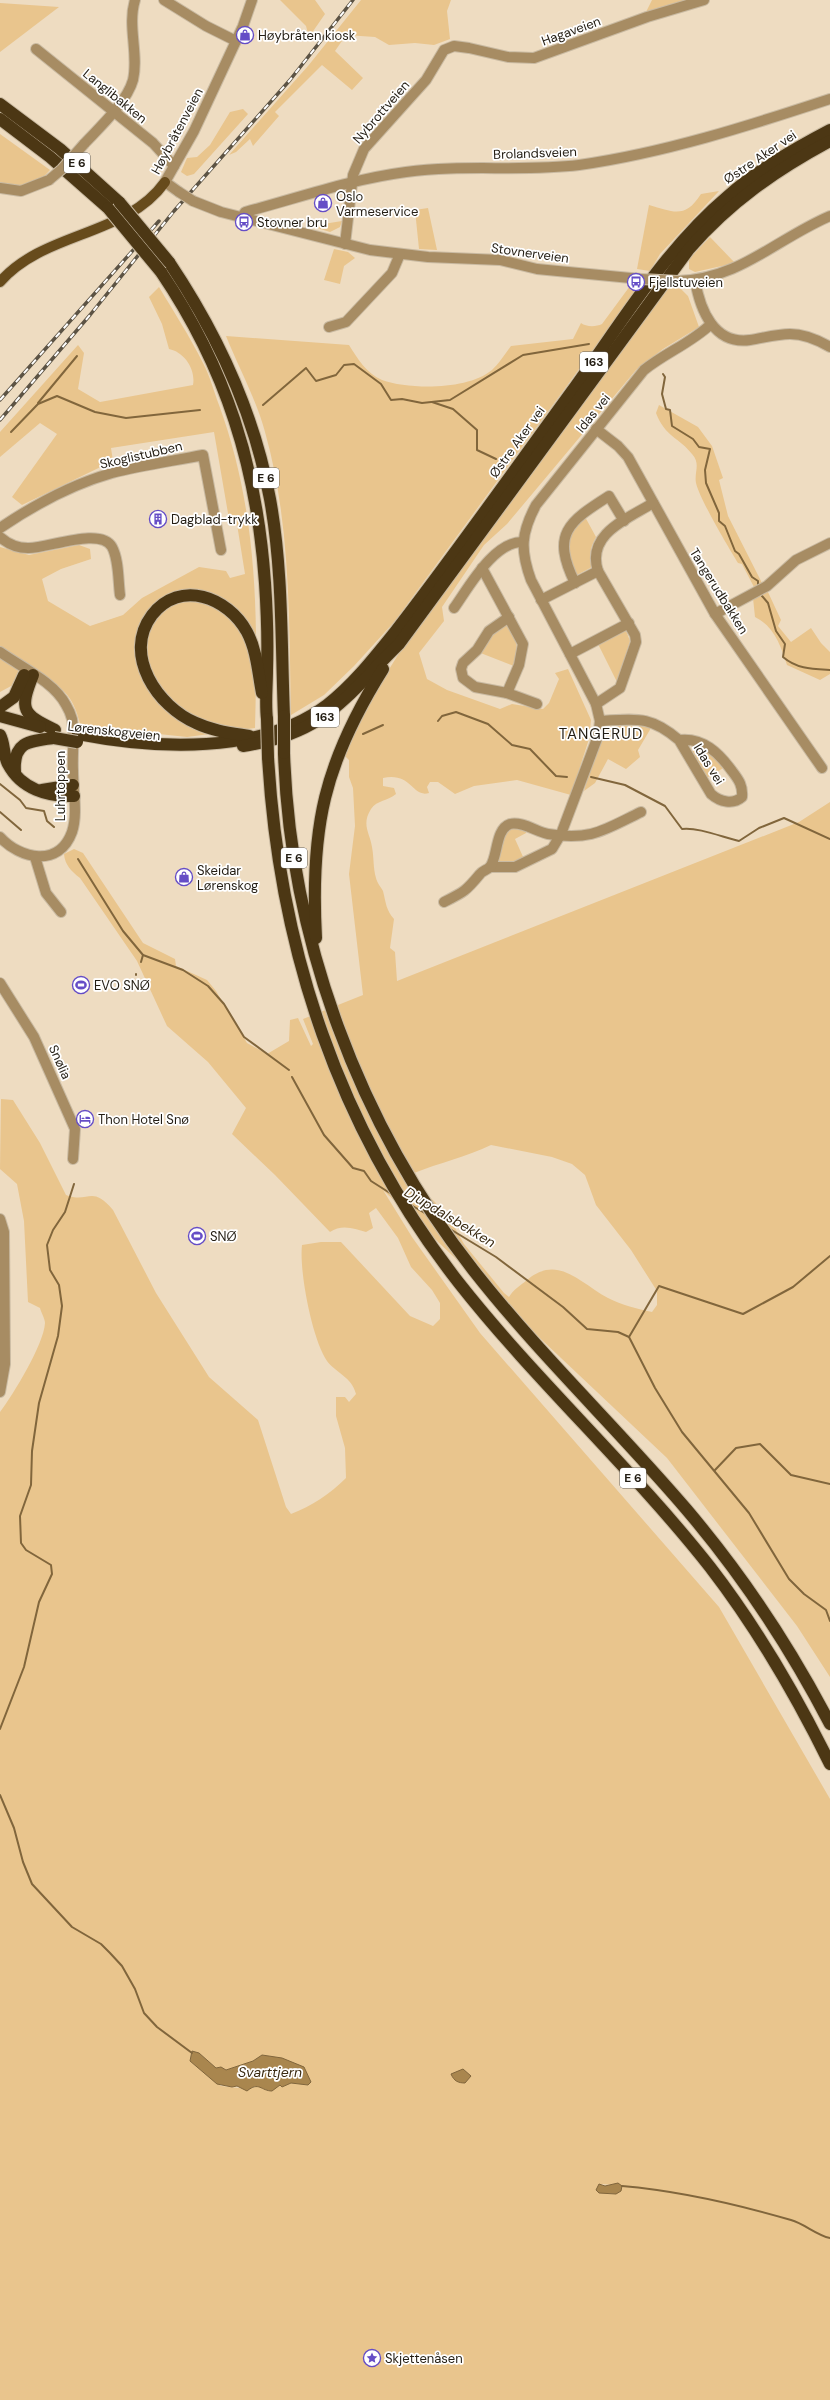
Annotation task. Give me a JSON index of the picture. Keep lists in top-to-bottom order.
{
  "streets": {
    "highway": [
      "Østre Aker vei",
      "E 6",
      "163",
      "Lørenskogveien"
    ],
    "main road": ["Høybråtenveien"],
    "street": [
      "Hagaveien",
      "Langlibakken",
      "Nybrottveien",
      "Brolandsveien",
      "Stovnerveien",
      "Idas vei",
      "Skoglistubben",
      "Tangerudbakken",
      "Luhrtoppen",
      "Snølia"
    ]
  },
  "crossings": [
    ["Hagaveien", "Nybrottveien"],
    ["Langlibakken", "Høybråtenveien"],
    ["Nybrottveien", "Brolandsveien"],
    ["Nybrottveien", "Stovnerveien"],
    ["Høybråtenveien", "Stovnerveien"],
    ["Brolandsveien", "Stovnerveien"],
    ["Østre Aker vei", "E 6"],
    ["Østre Aker vei", "Lørenskogveien"],
    ["Idas vei", "Tangerudbakken"]
  ],
  "districts": ["TANGERUD"],
  "water": ["Djupdalsbekken", "Svarttjern"],
  "places": {
    "shop": ["Høybråten kiosk", "Oslo Varmeservice", "Skeidar Lørenskog"],
    "bus stop": ["Stovner bru", "Fjellstuveien"],
    "building": ["Dagblad-trykk"],
    "sports": ["EVO SNØ", "SNØ"],
    "hotel": ["Thon Hotel Snø"],
    "place": ["Skjettenåsen"]
  }
}
